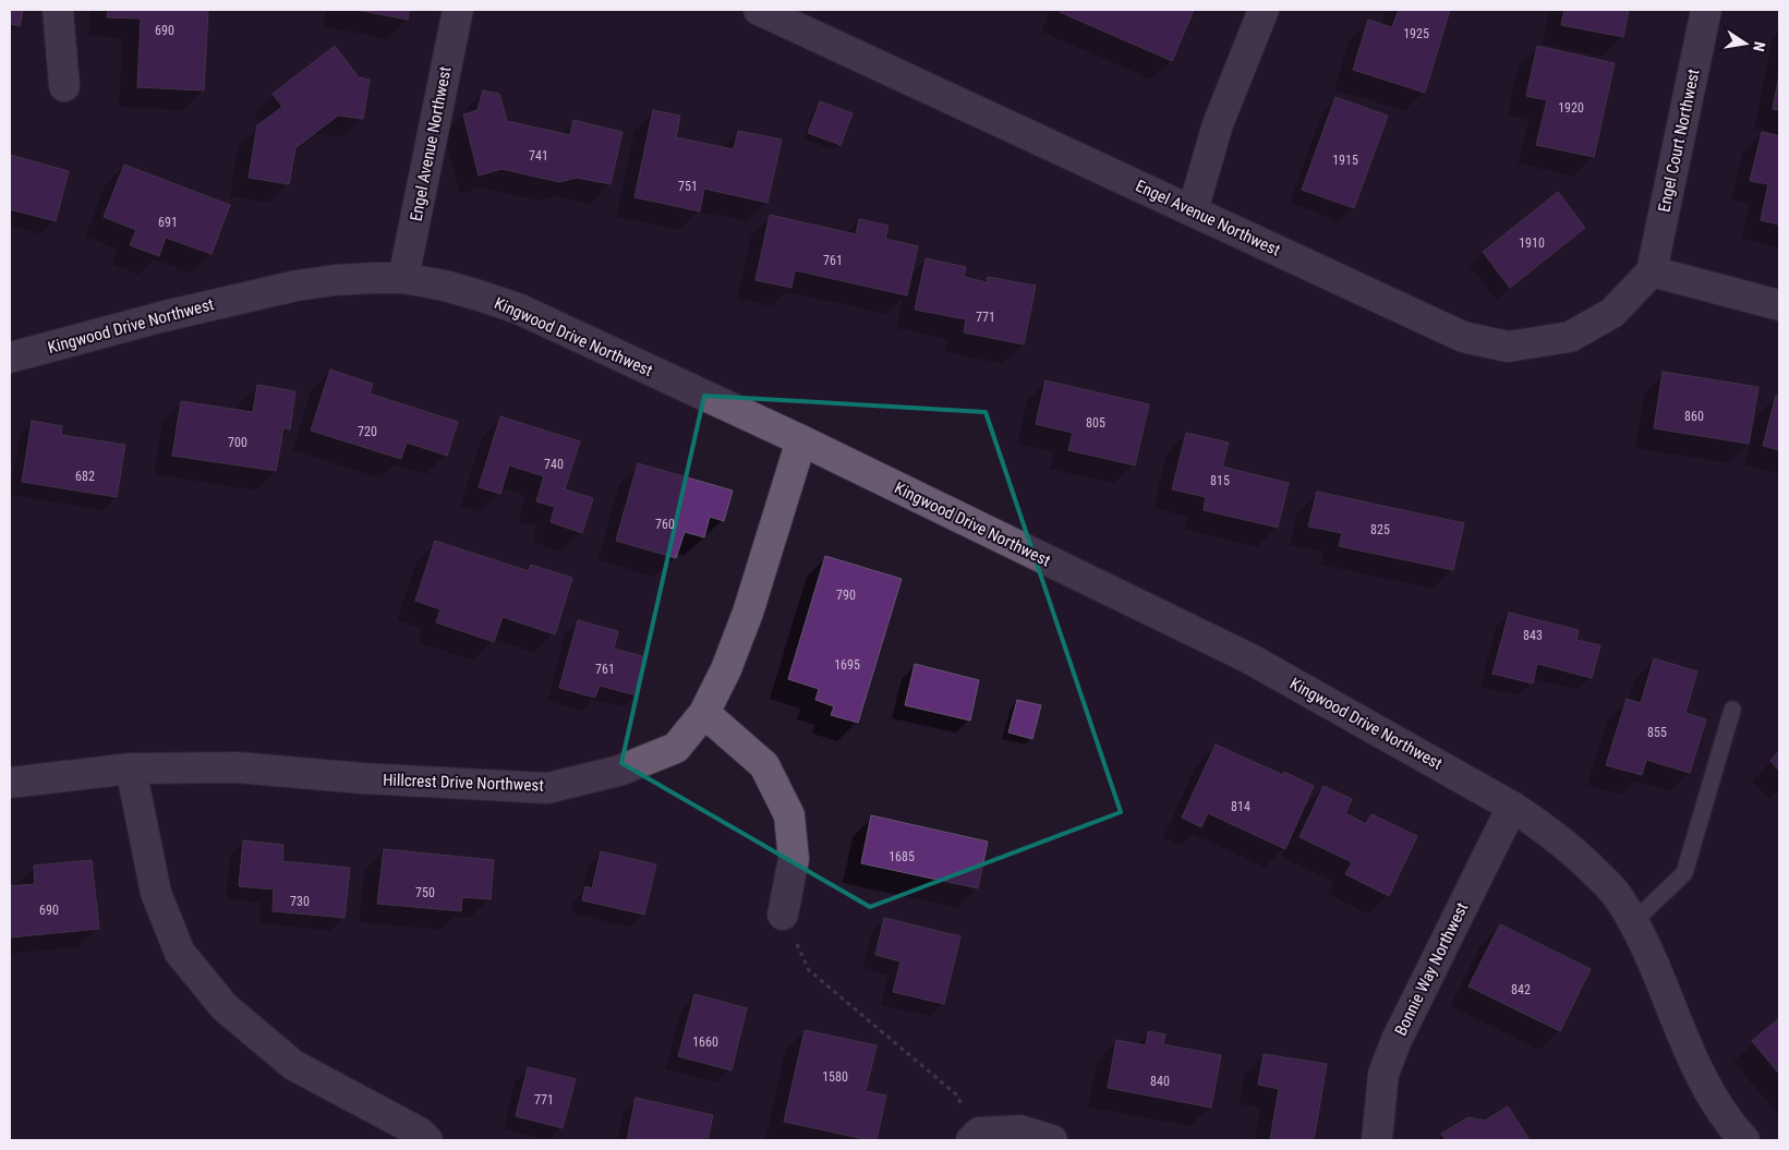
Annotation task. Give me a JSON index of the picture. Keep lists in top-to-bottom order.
{
  "streets": {
    "street": [
      "Engel Court Northwest",
      "Engel Avenue Northwest",
      "Kingwood Drive Northwest",
      "Hillcrest Drive Northwest",
      "Bonnie Way Northwest"
    ]
  },
  "crossings": [
    ["Engel Court Northwest", "Engel Avenue Northwest"],
    ["Engel Avenue Northwest", "Kingwood Drive Northwest"],
    ["Kingwood Drive Northwest", "Hillcrest Drive Northwest"],
    ["Kingwood Drive Northwest", "Bonnie Way Northwest"]
  ],
  "house_numbers": [
    "690",
    "1925",
    "1920",
    "741",
    "1915",
    "751",
    "691",
    "1910",
    "761",
    "771",
    "860",
    "805",
    "720",
    "700",
    "740",
    "682",
    "815",
    "760",
    "825",
    "790",
    "843",
    "1695",
    "761",
    "855",
    "814",
    "1685",
    "750",
    "730",
    "690",
    "842",
    "1660",
    "1580",
    "840",
    "771"
  ],
  "north": "right"
}
